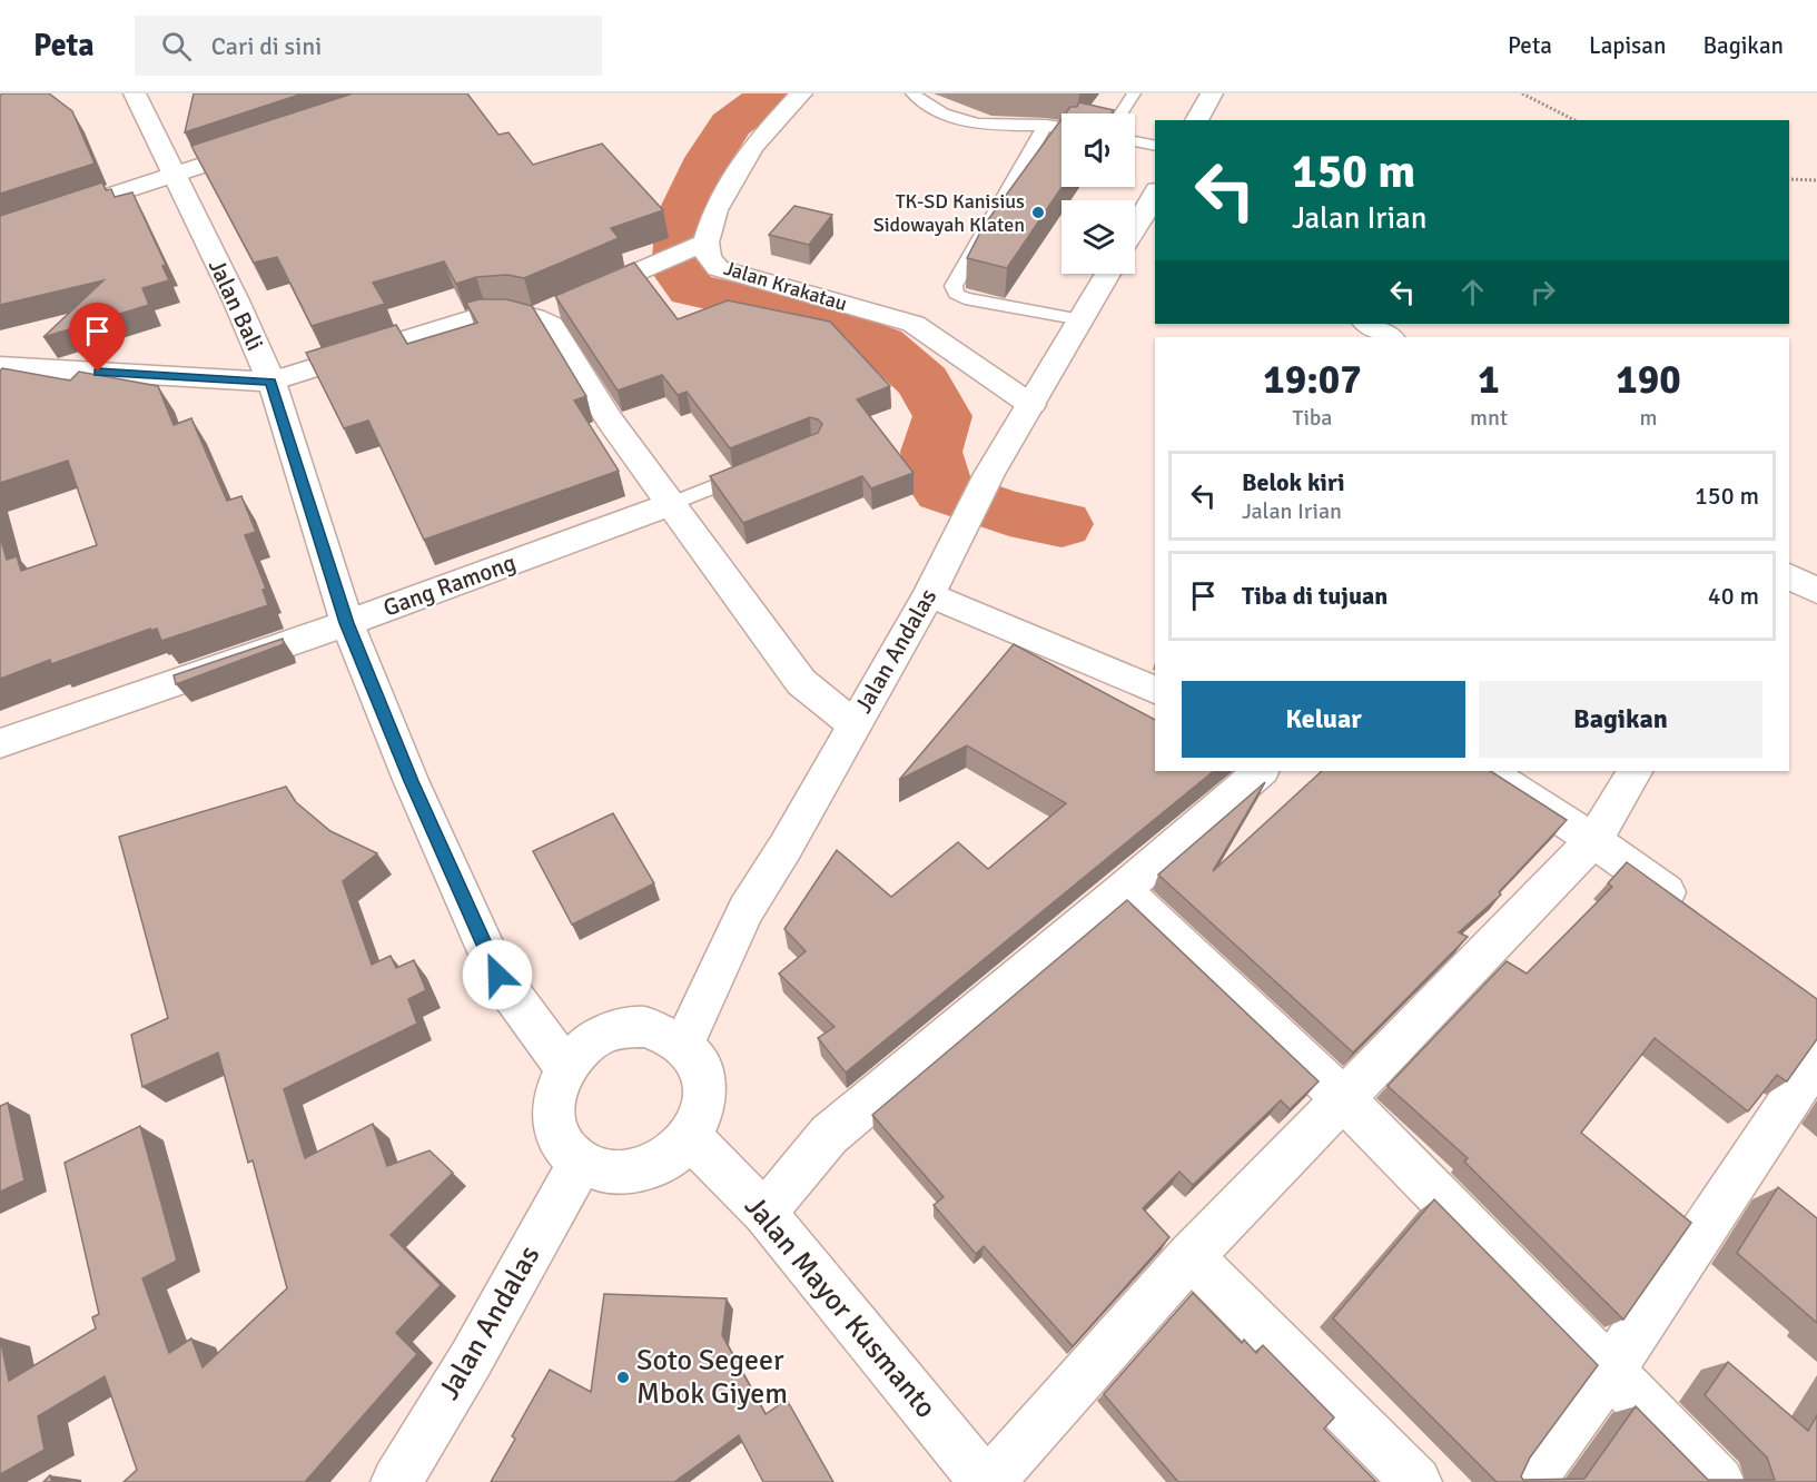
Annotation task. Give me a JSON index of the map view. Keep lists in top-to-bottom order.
{
  "streets": {
    "street": [
      "Jalan Krakatau",
      "Jalan Bali",
      "Gang Ramong",
      "Jalan Andalas",
      "Jalan Mayor Kusmanto"
    ]
  },
  "crossings": [
    ["Jalan Krakatau", "Jalan Andalas"],
    ["Jalan Bali", "Gang Ramong"],
    ["Jalan Bali", "Jalan Andalas"],
    ["Jalan Bali", "Jalan Mayor Kusmanto"],
    ["Jalan Andalas", "Jalan Mayor Kusmanto"]
  ],
  "places": ["TK-SD Kanisius Sidowayah Klaten", "Soto Segeer Mbok Giyem"],
  "page": {
    "header": "Peta",
    "search": "Cari di sini",
    "nav": ["Peta", "Lapisan", "Bagikan"],
    "turn": ["150 m", "Jalan Irian"],
    "eta": [
      "19:07",
      "Tiba",
      "1",
      "mnt",
      "190",
      "m"
    ],
    "list": [
      {
        "name": "Belok kiri",
        "note": "Jalan Irian",
        "value": "150 m"
      },
      {
        "name": "Tiba di tujuan",
        "value": "40 m"
      }
    ],
    "buttons": ["Keluar", "Bagikan"]
  }
}
